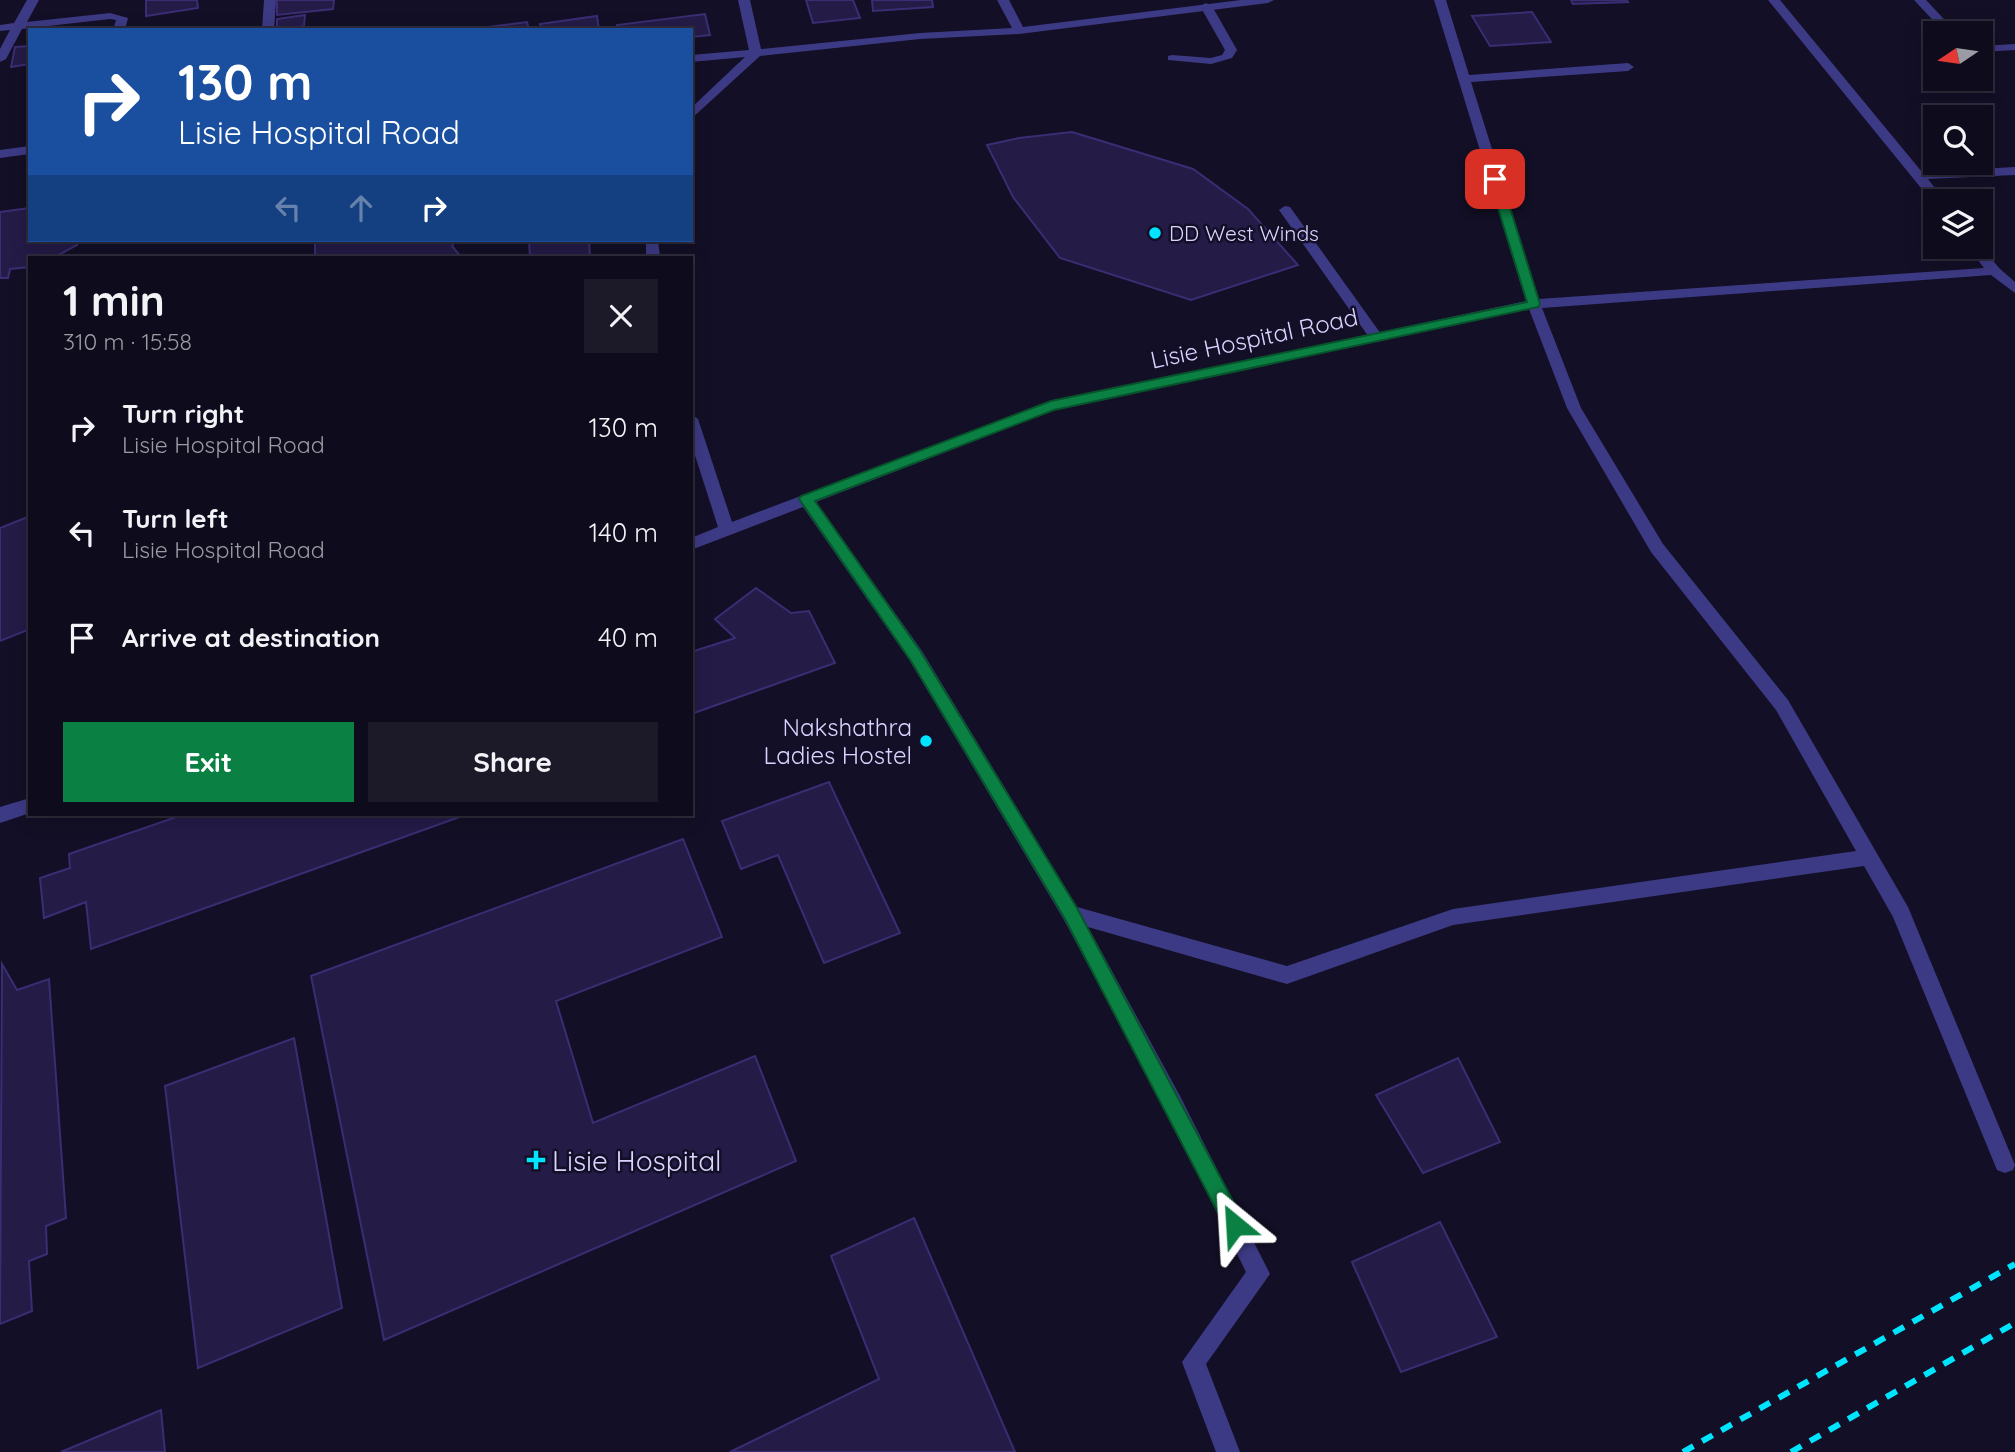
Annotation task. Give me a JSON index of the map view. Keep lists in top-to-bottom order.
{
  "streets": {
    "street": ["Lisie Hospital Road"]
  },
  "places": {
    "other": ["DD West Winds", "Nakshathra Ladies Hostel"],
    "health": ["Lisie Hospital"]
  },
  "north": "left",
  "page": {
    "turn": ["130 m", "Lisie Hospital Road"],
    "heading": ["1 min", "310 m · 15:58"],
    "list": [
      {
        "name": "Turn right",
        "note": "Lisie Hospital Road",
        "value": "130 m"
      },
      {
        "name": "Turn left",
        "note": "Lisie Hospital Road",
        "value": "140 m"
      },
      {
        "name": "Arrive at destination",
        "value": "40 m"
      }
    ],
    "buttons": ["Exit", "Share"]
  }
}
